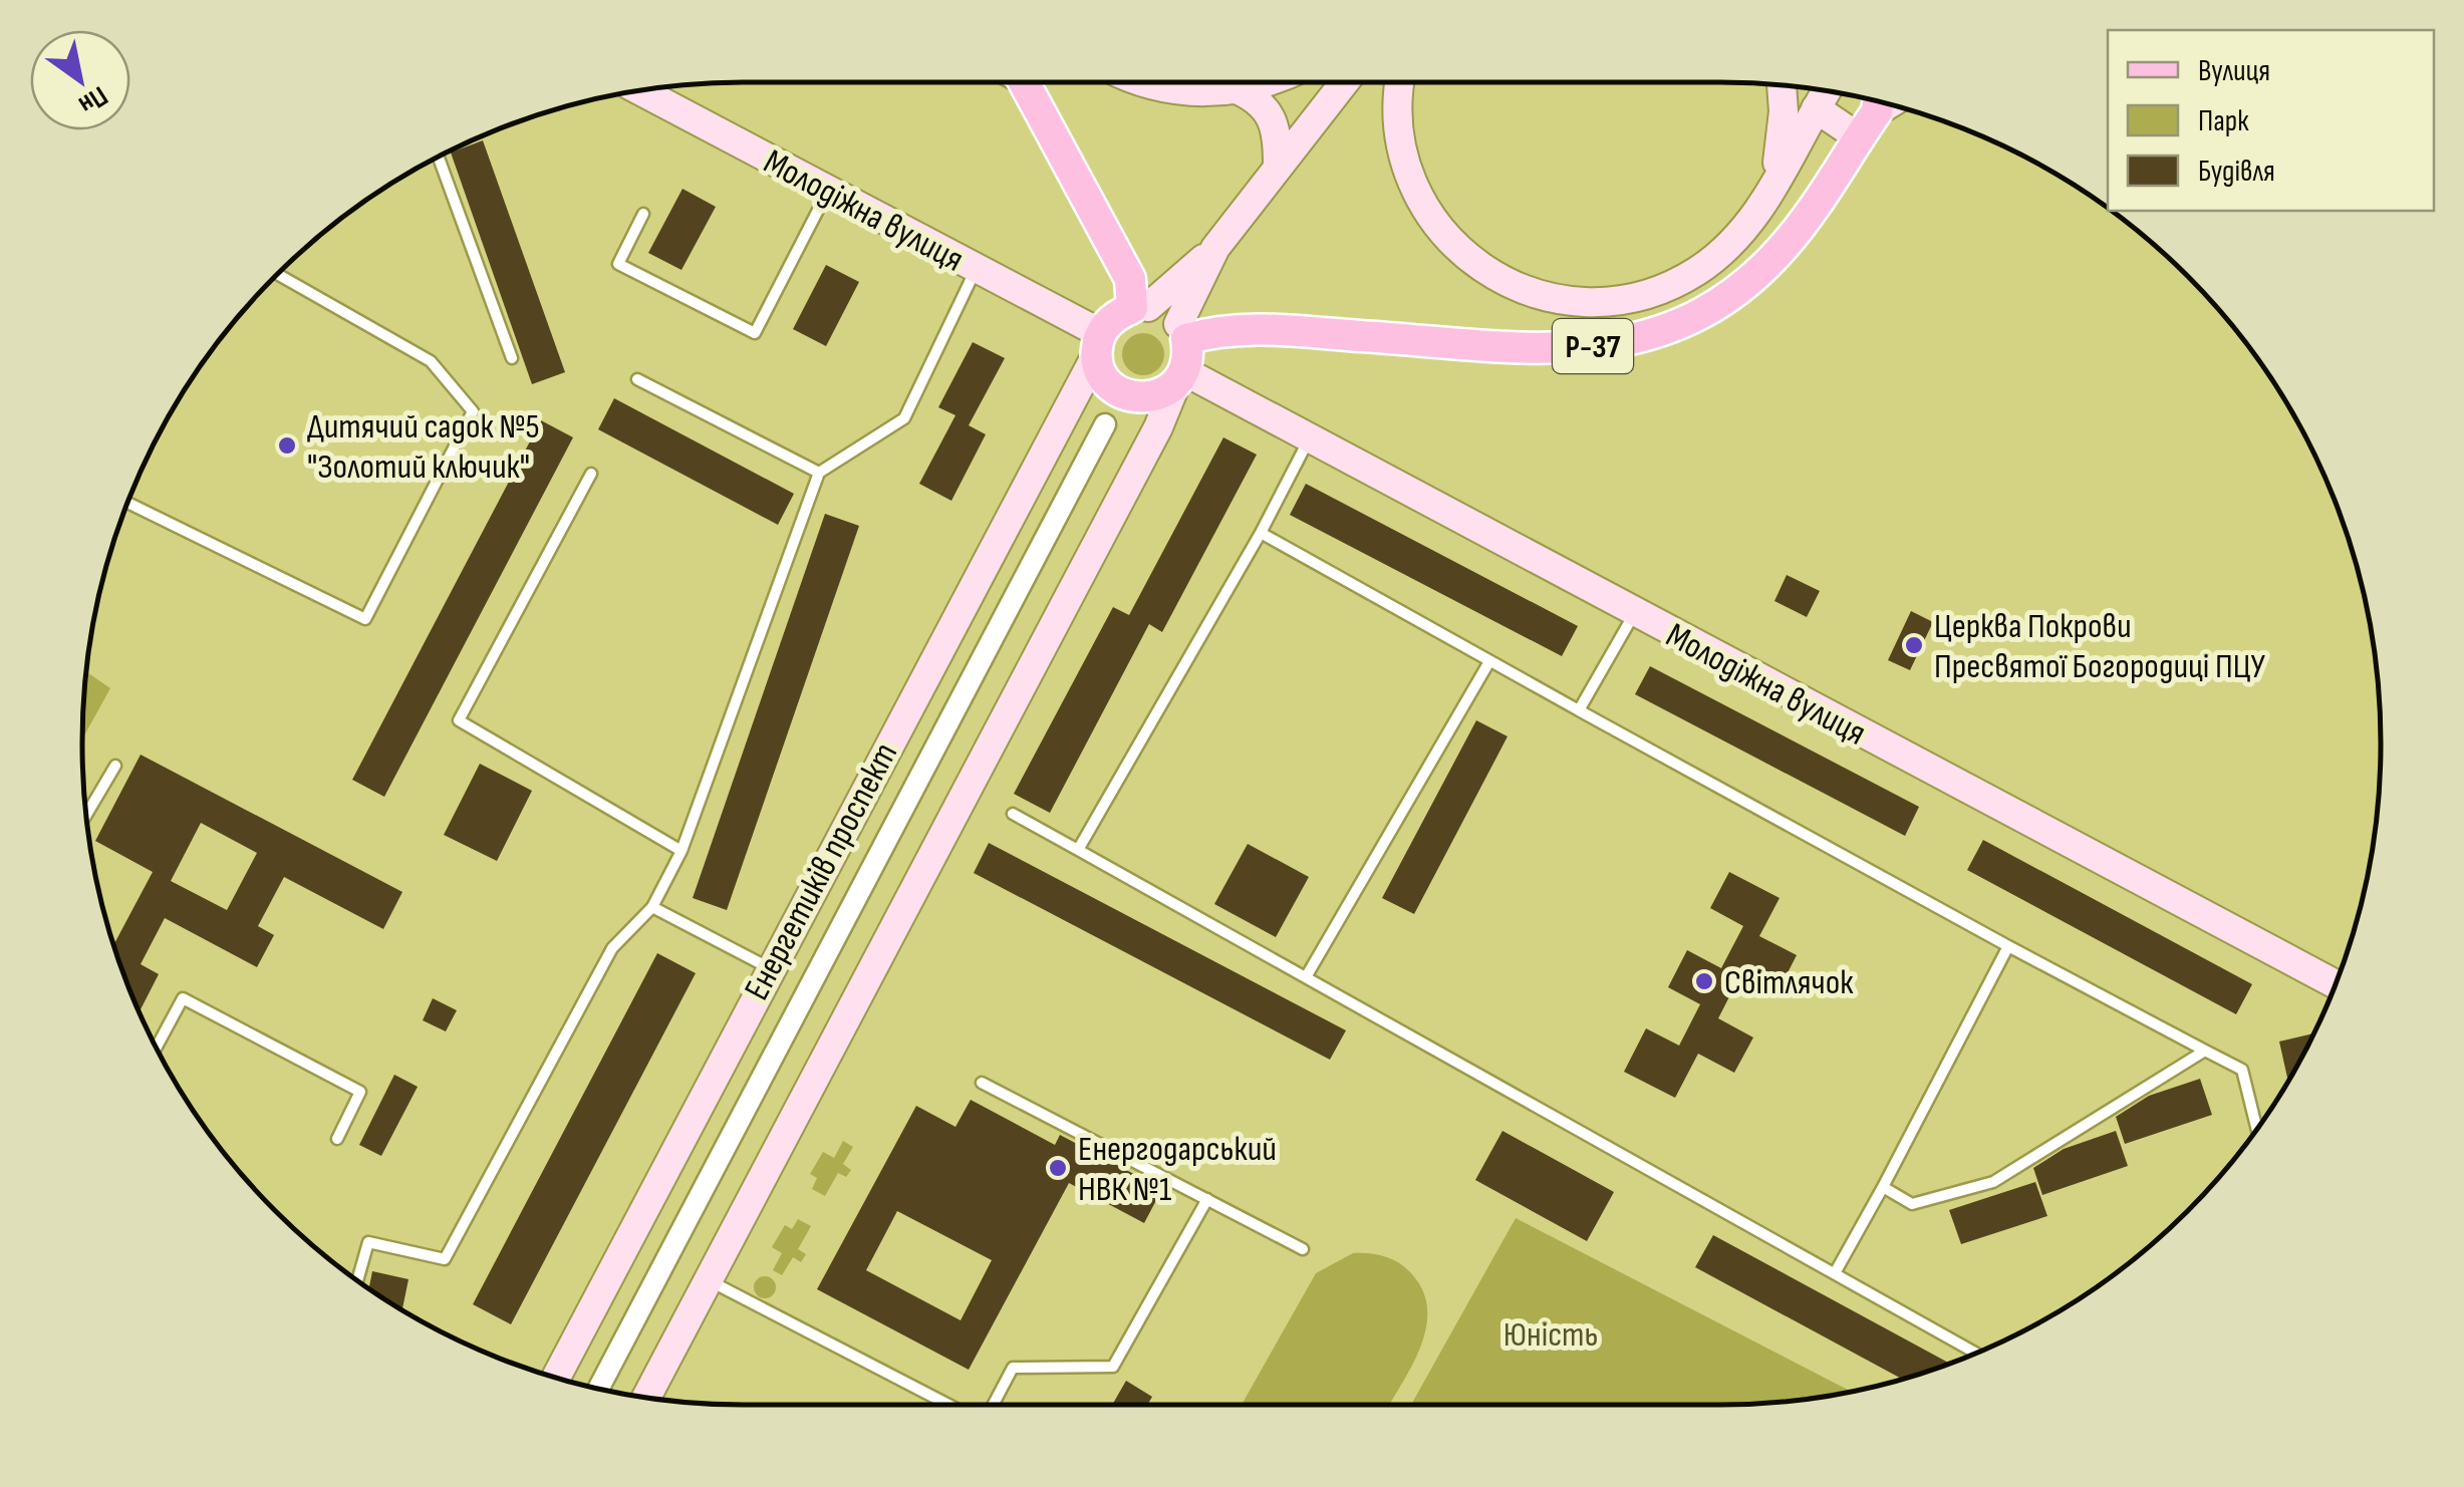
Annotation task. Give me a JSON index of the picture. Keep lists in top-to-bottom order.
{
  "streets": {
    "main road": ["Р-37"],
    "street": ["Молодіжна вулиця", "Енергетиків проспект"]
  },
  "crossings": [
    ["Молодіжна вулиця", "Р-37"],
    ["Молодіжна вулиця", "Енергетиків проспект"],
    ["Р-37", "Енергетиків проспект"]
  ],
  "parks": ["Юність"],
  "places": [
    "Дитячий садок №5 \"Золотий ключик\"",
    "Церква Покрови Пресвятої Богородиці ПЦУ",
    "Світлячок",
    "Енергодарський НВК №1"
  ],
  "legend": ["Вулиця", "Парк", "Будівля"],
  "north": "bottom right"
}
